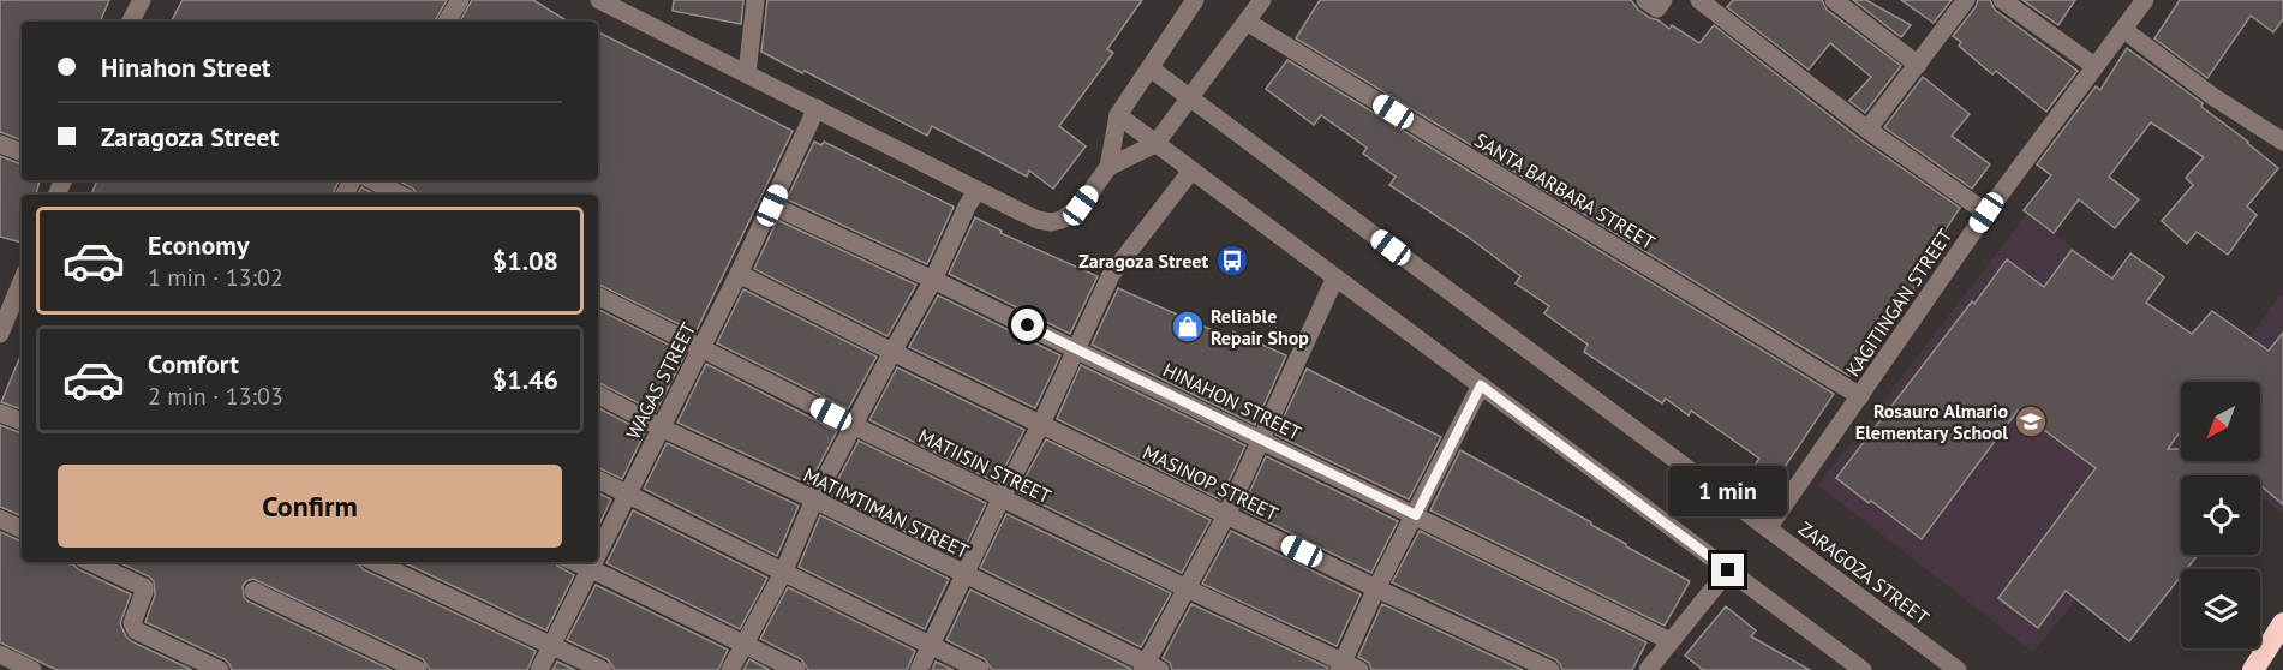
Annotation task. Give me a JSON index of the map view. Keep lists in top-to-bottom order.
{
  "streets": {
    "street": [
      "SANTA BARBARA STREET",
      "KAGITINGAN STREET",
      "WAGAS STREET",
      "HINAHON STREET",
      "MATIISIN STREET",
      "MASINOP STREET",
      "MATIMTIMAN STREET",
      "ZARAGOZA STREET"
    ]
  },
  "crossings": [
    ["SANTA BARBARA STREET", "KAGITINGAN STREET"],
    ["KAGITINGAN STREET", "ZARAGOZA STREET"],
    ["WAGAS STREET", "HINAHON STREET"],
    ["WAGAS STREET", "MATIISIN STREET"],
    ["WAGAS STREET", "MASINOP STREET"],
    ["WAGAS STREET", "MATIMTIMAN STREET"]
  ],
  "places": {
    "bus stop": ["Zaragoza Street"],
    "shop": ["Reliable Repair Shop"],
    "school or university": ["Rosauro Almario Elementary School"]
  },
  "north": "bottom left",
  "page": {
    "banner": ["Hinahon Street", "Zaragoza Street"],
    "list": [
      {
        "name": "Economy",
        "note": "1 min · 13:02",
        "value": "$1.08"
      },
      {
        "name": "Comfort",
        "note": "2 min · 13:03",
        "value": "$1.46"
      }
    ],
    "buttons": "Confirm",
    "bubble": "1 min"
  }
}
